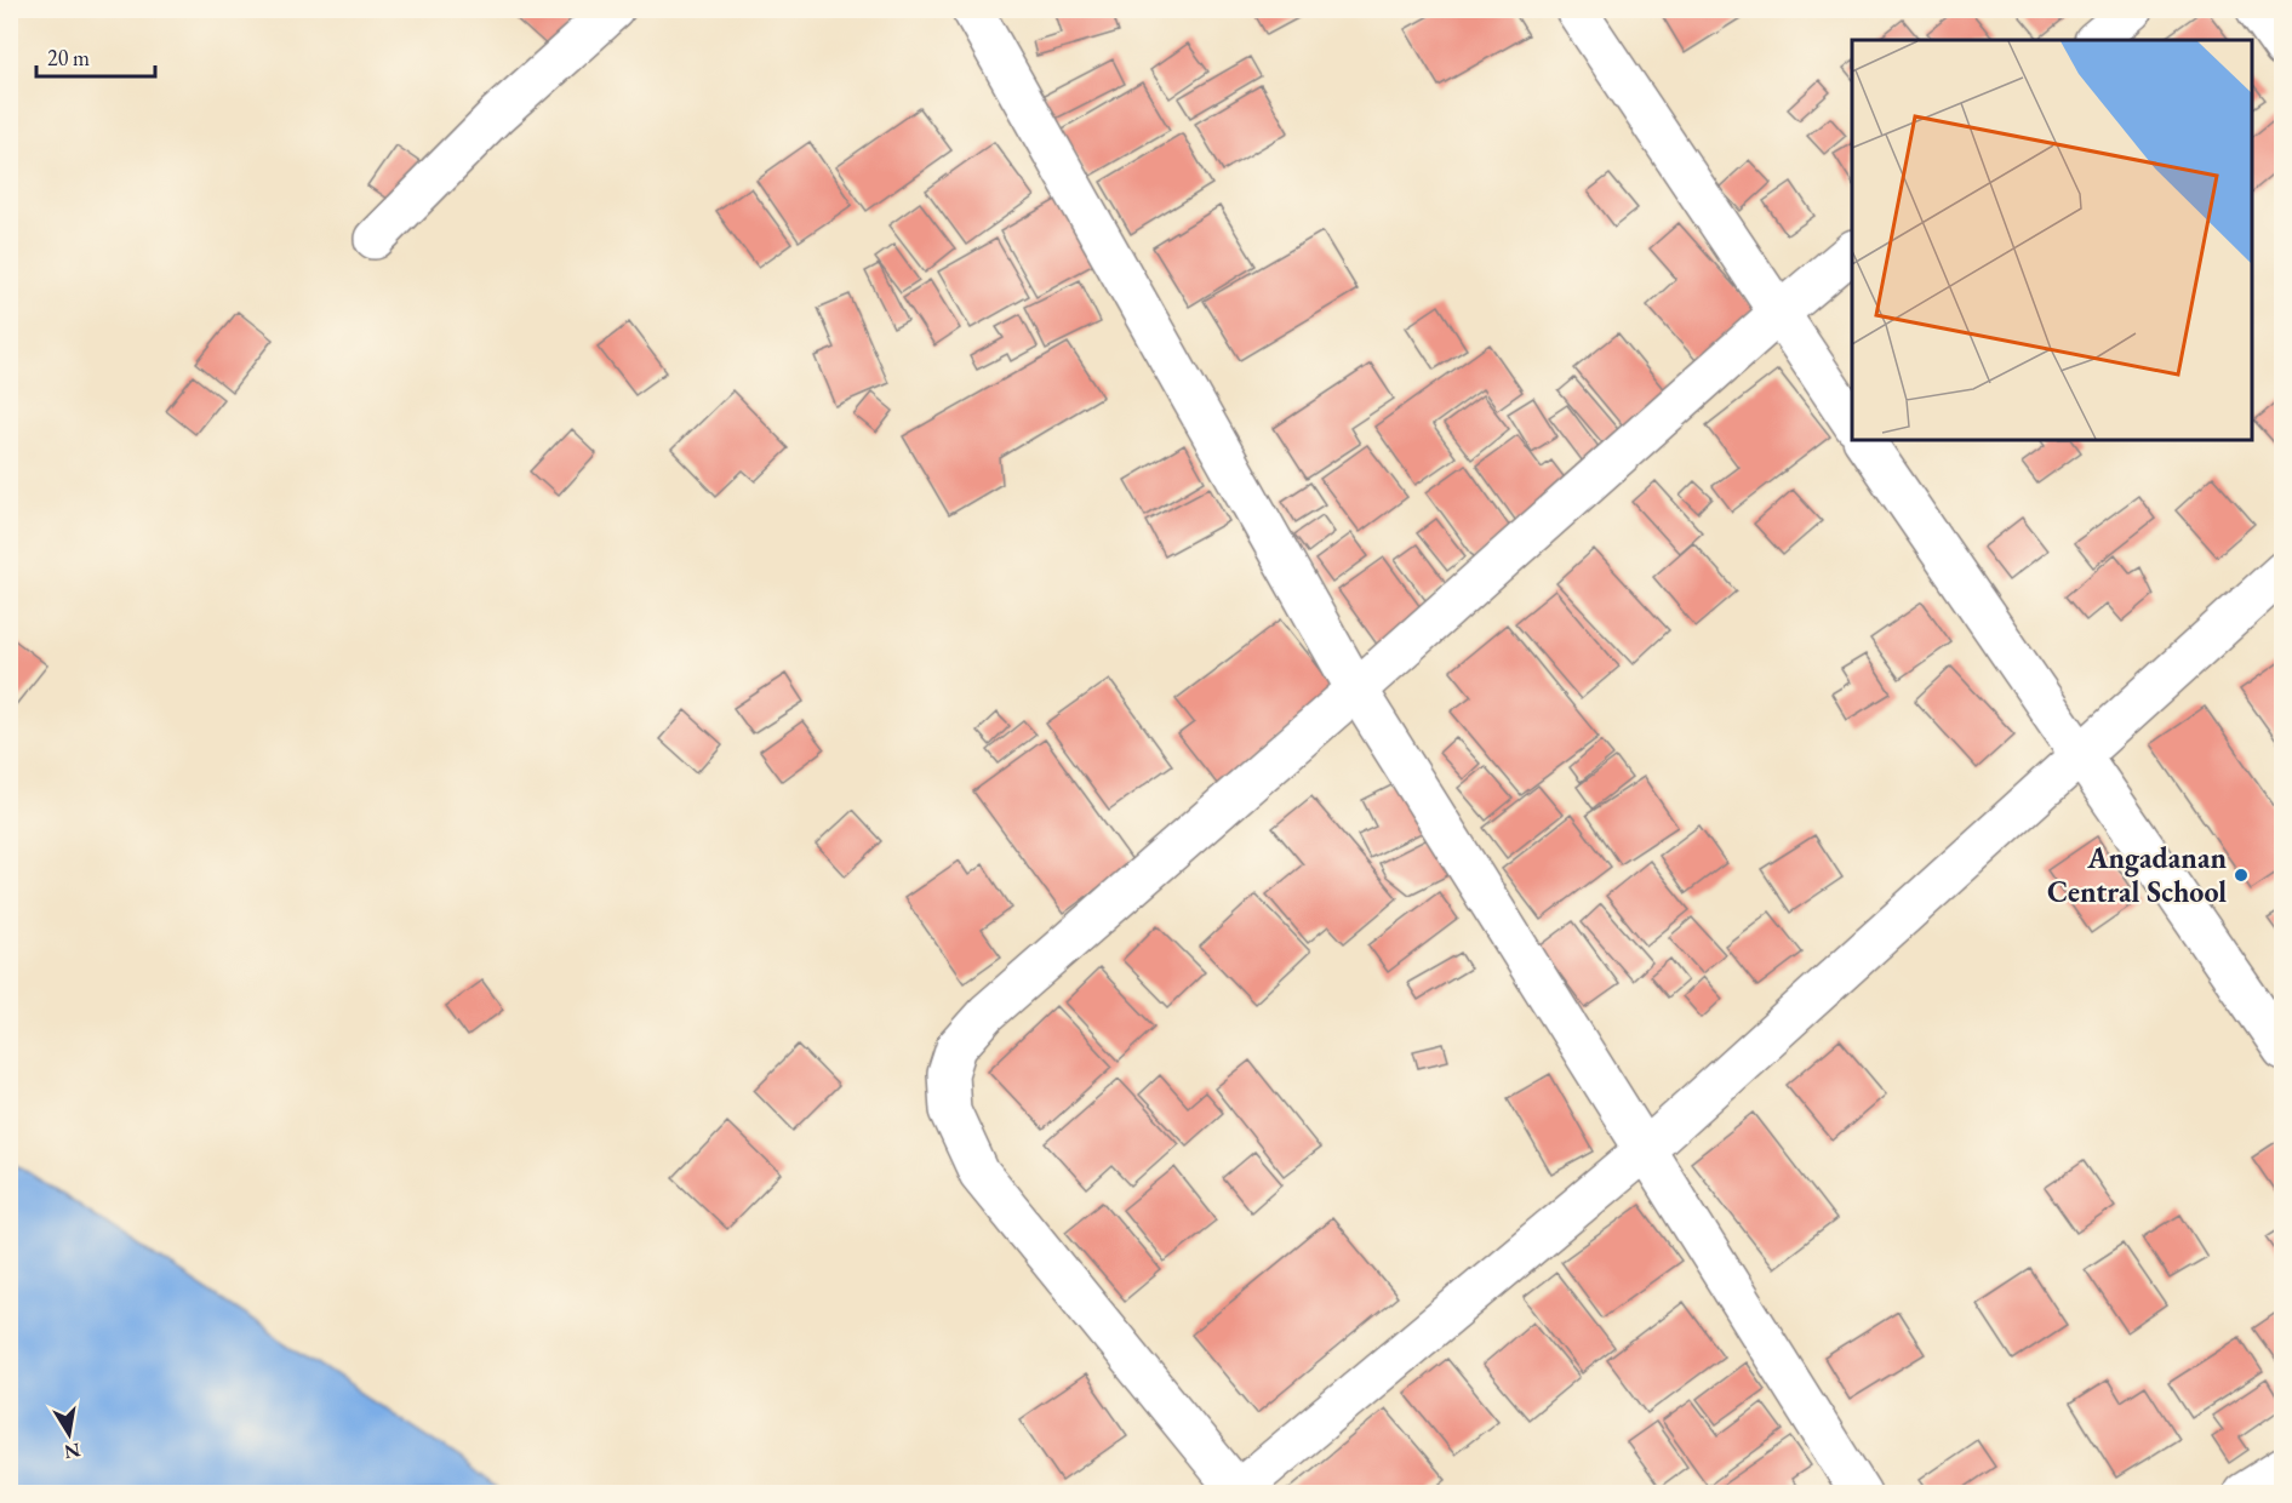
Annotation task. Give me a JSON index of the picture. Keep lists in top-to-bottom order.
{
  "places": ["Angadanan Central School"],
  "scale_bar": "20 m",
  "north": "bottom"
}
